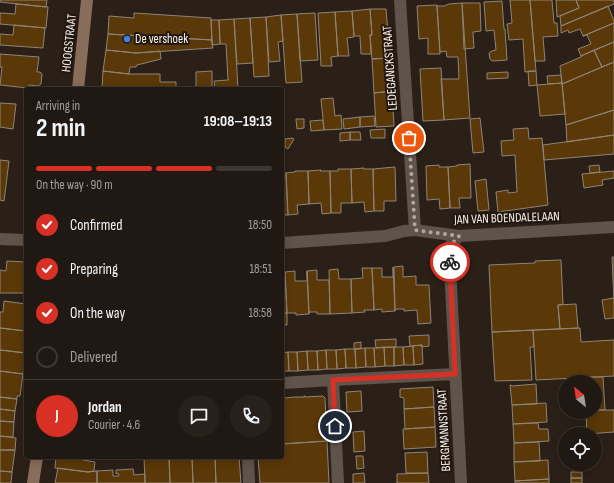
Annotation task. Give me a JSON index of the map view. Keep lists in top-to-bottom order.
{
  "streets": {
    "street": [
      "HOOGSTRAAT",
      "LEDEGANCKSTRAAT",
      "JAN VAN BOENDALELAAN",
      "BERGMANNSTRAAT"
    ]
  },
  "crossings": [
    ["LEDEGANCKSTRAAT", "JAN VAN BOENDALELAAN"],
    ["JAN VAN BOENDALELAAN", "BERGMANNSTRAAT"]
  ],
  "places": ["De vershoek"],
  "north": "top left",
  "page": {
    "heading": ["2 min", "Arriving in", "19:08–19:13"],
    "panel": ["Jordan", "Courier · 4.6"],
    "bar": "On the way · 90 m",
    "list": [
      ["Confirmed", "18:50"],
      ["Preparing", "18:51"],
      ["On the way", "18:58"],
      "Delivered"
    ],
    "round": "J"
  }
}
